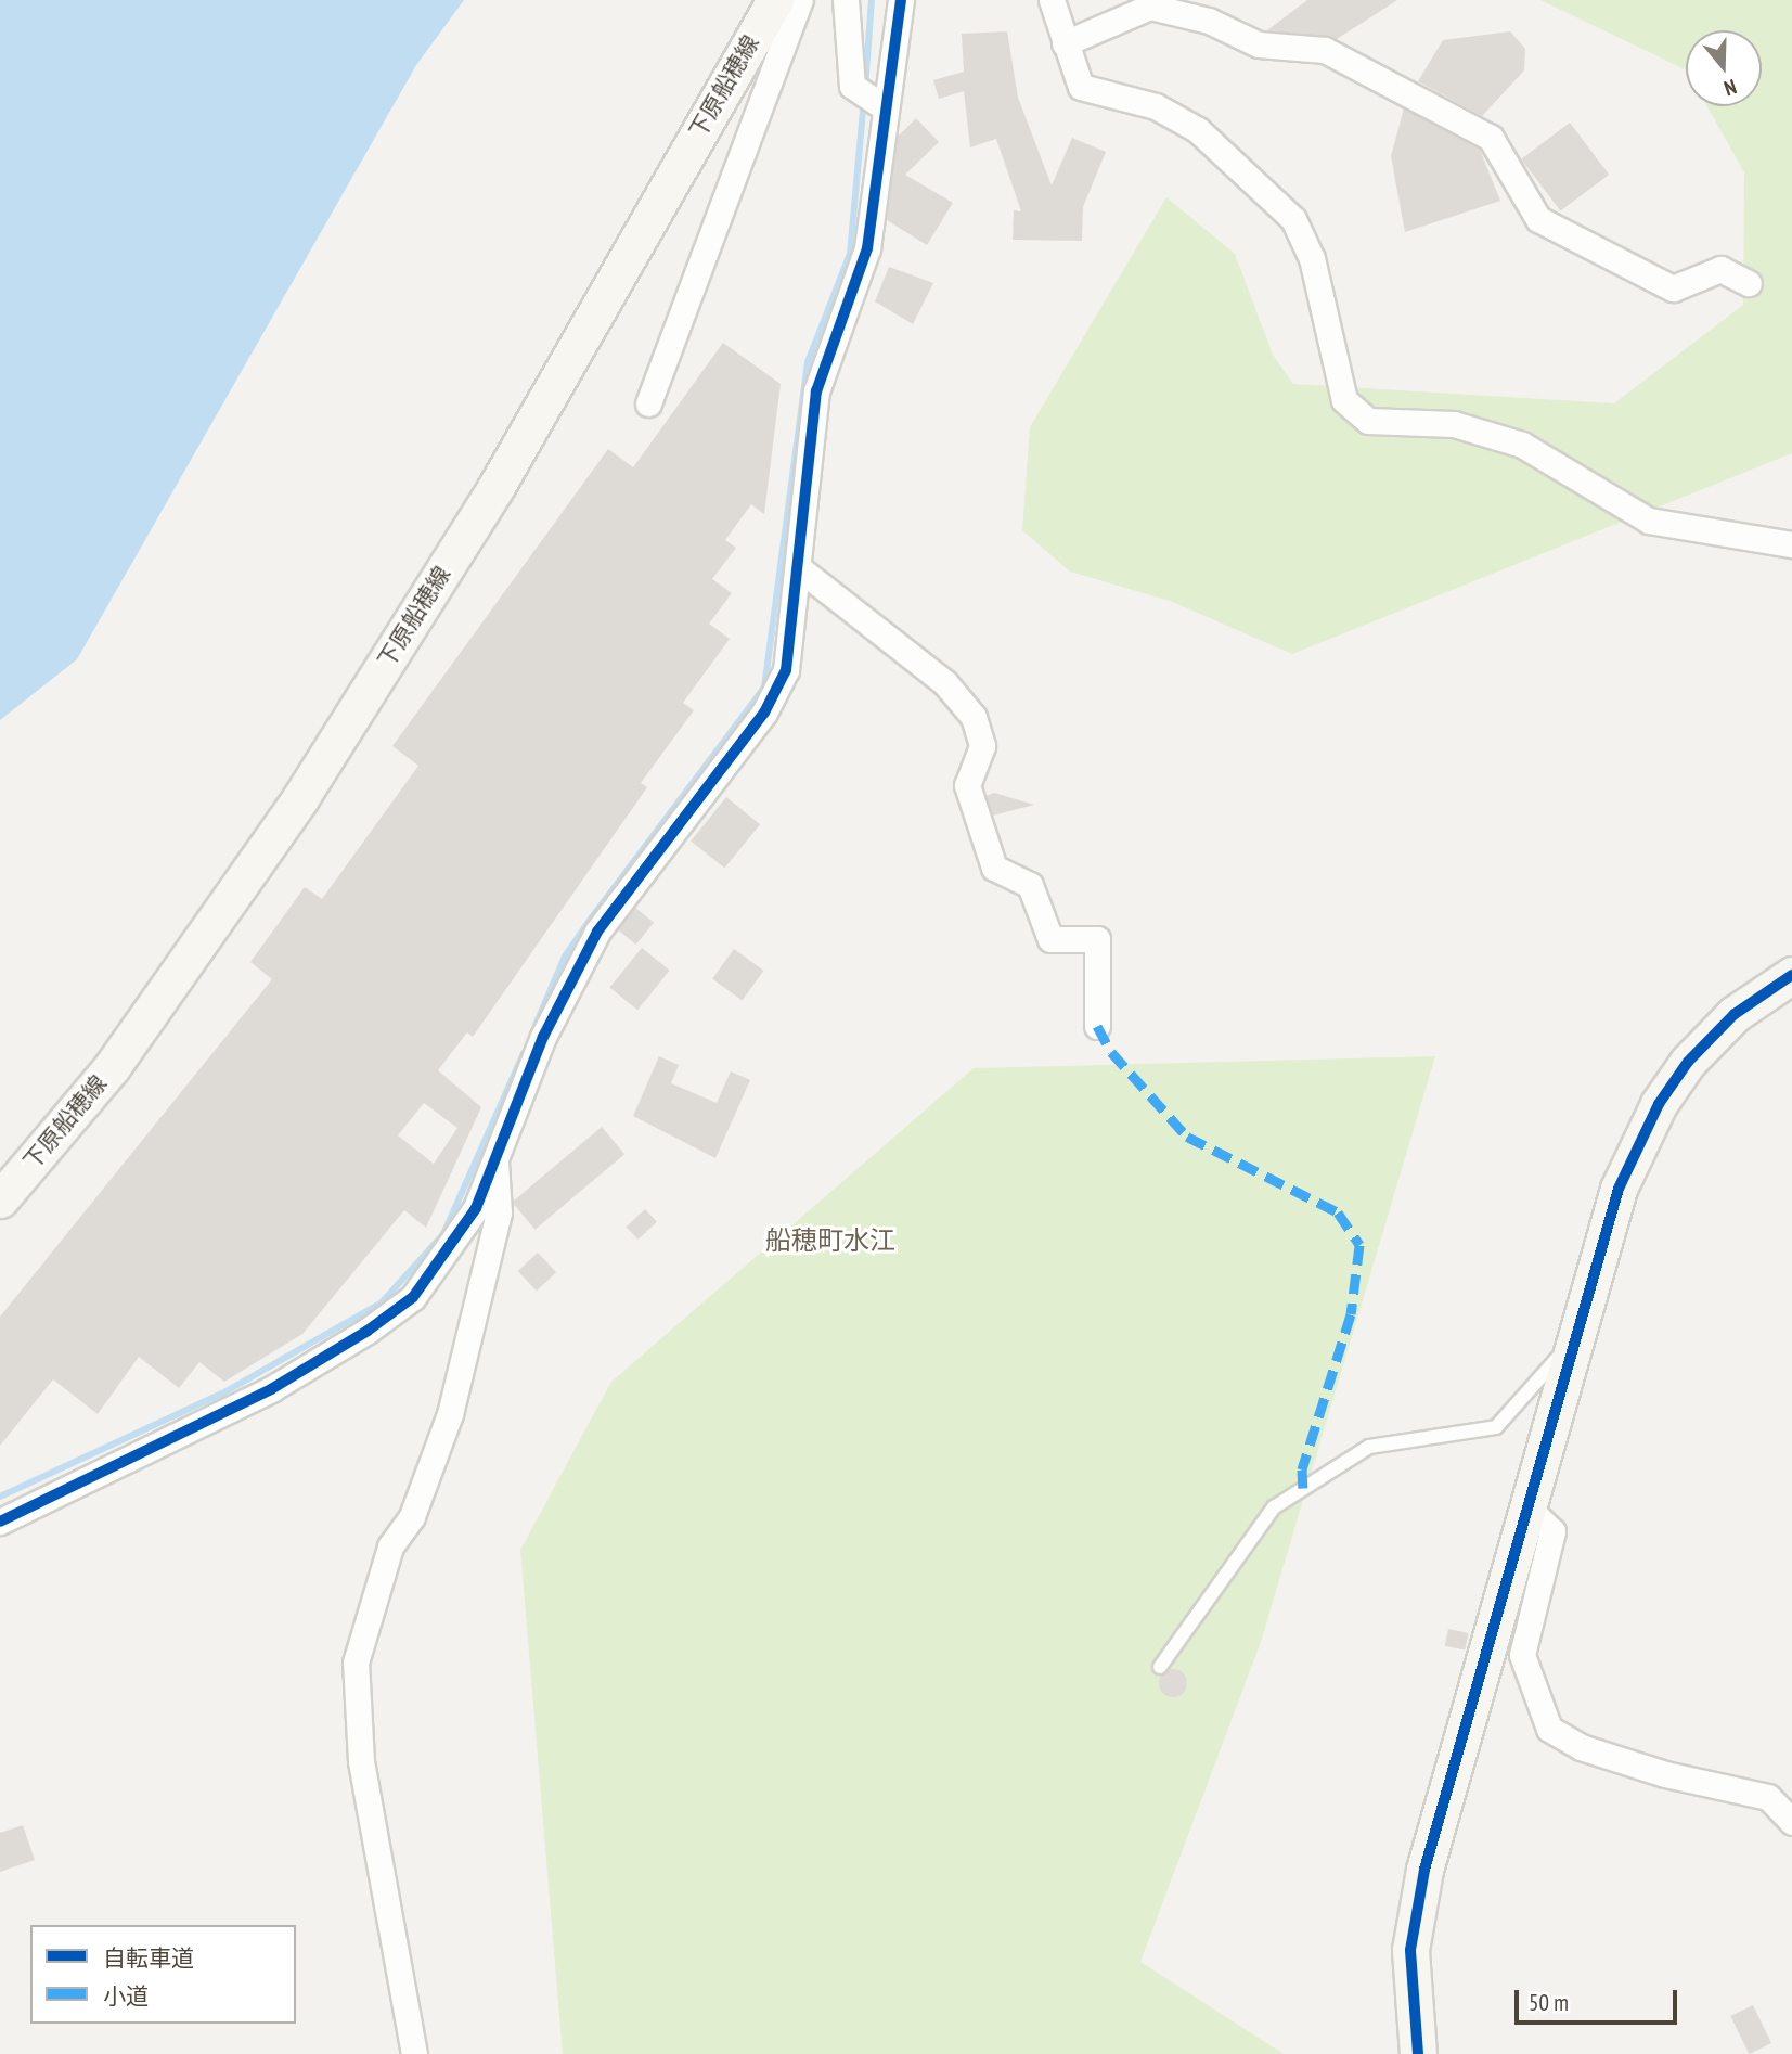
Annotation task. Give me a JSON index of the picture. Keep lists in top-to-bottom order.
{
  "streets": {
    "main road": ["下原船穂線"]
  },
  "districts": ["船穂町水江"],
  "legend": ["自転車道", "小道"],
  "scale_bar": "50 m",
  "north": "bottom"
}
